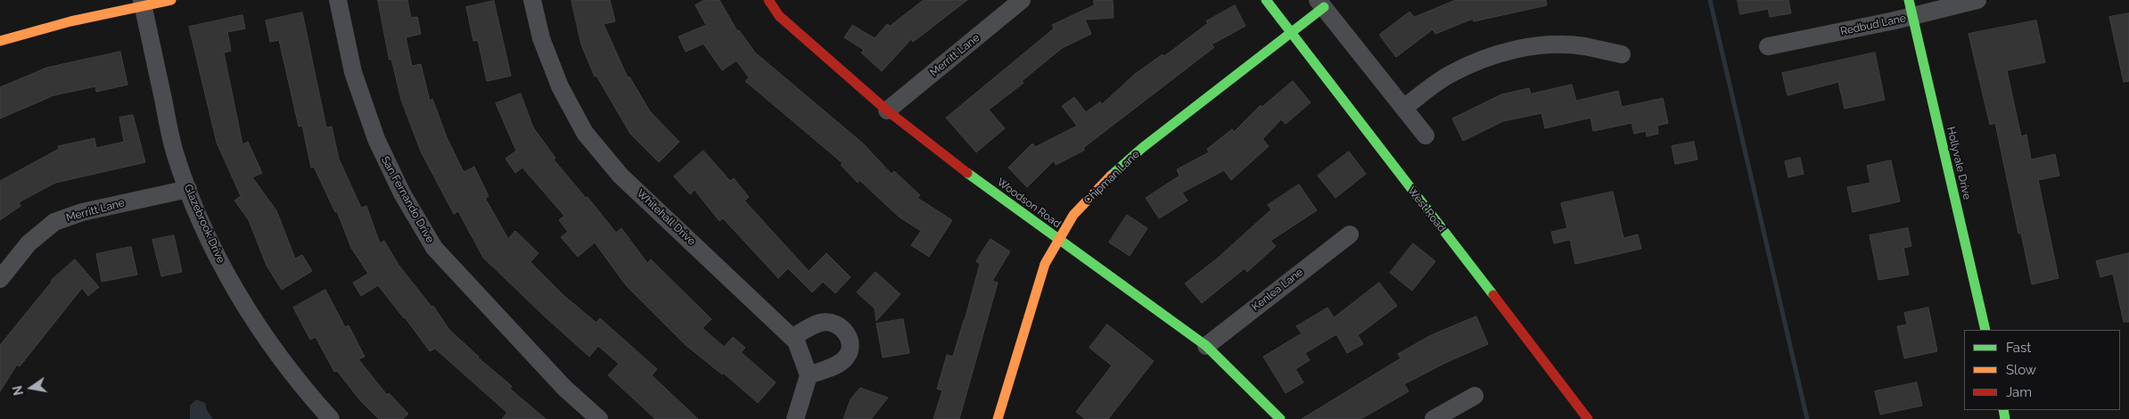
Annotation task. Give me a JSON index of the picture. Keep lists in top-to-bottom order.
{
  "streets": {
    "street": [
      "Redbud Lane",
      "Merritt Lane",
      "Hollyvale Drive",
      "Chipman Lane",
      "San Fernando Drive",
      "Woodson Road",
      "West Road",
      "Whitehall Drive",
      "Glazebrook Drive",
      "Kenlea Lane"
    ]
  },
  "crossings": [
    ["Redbud Lane", "Hollyvale Drive"],
    ["Merritt Lane", "Woodson Road"],
    ["Merritt Lane", "Glazebrook Drive"],
    ["Chipman Lane", "Woodson Road"],
    ["Chipman Lane", "West Road"],
    ["Woodson Road", "Kenlea Lane"]
  ],
  "legend": ["Fast", "Slow", "Jam"],
  "north": "left"
}
